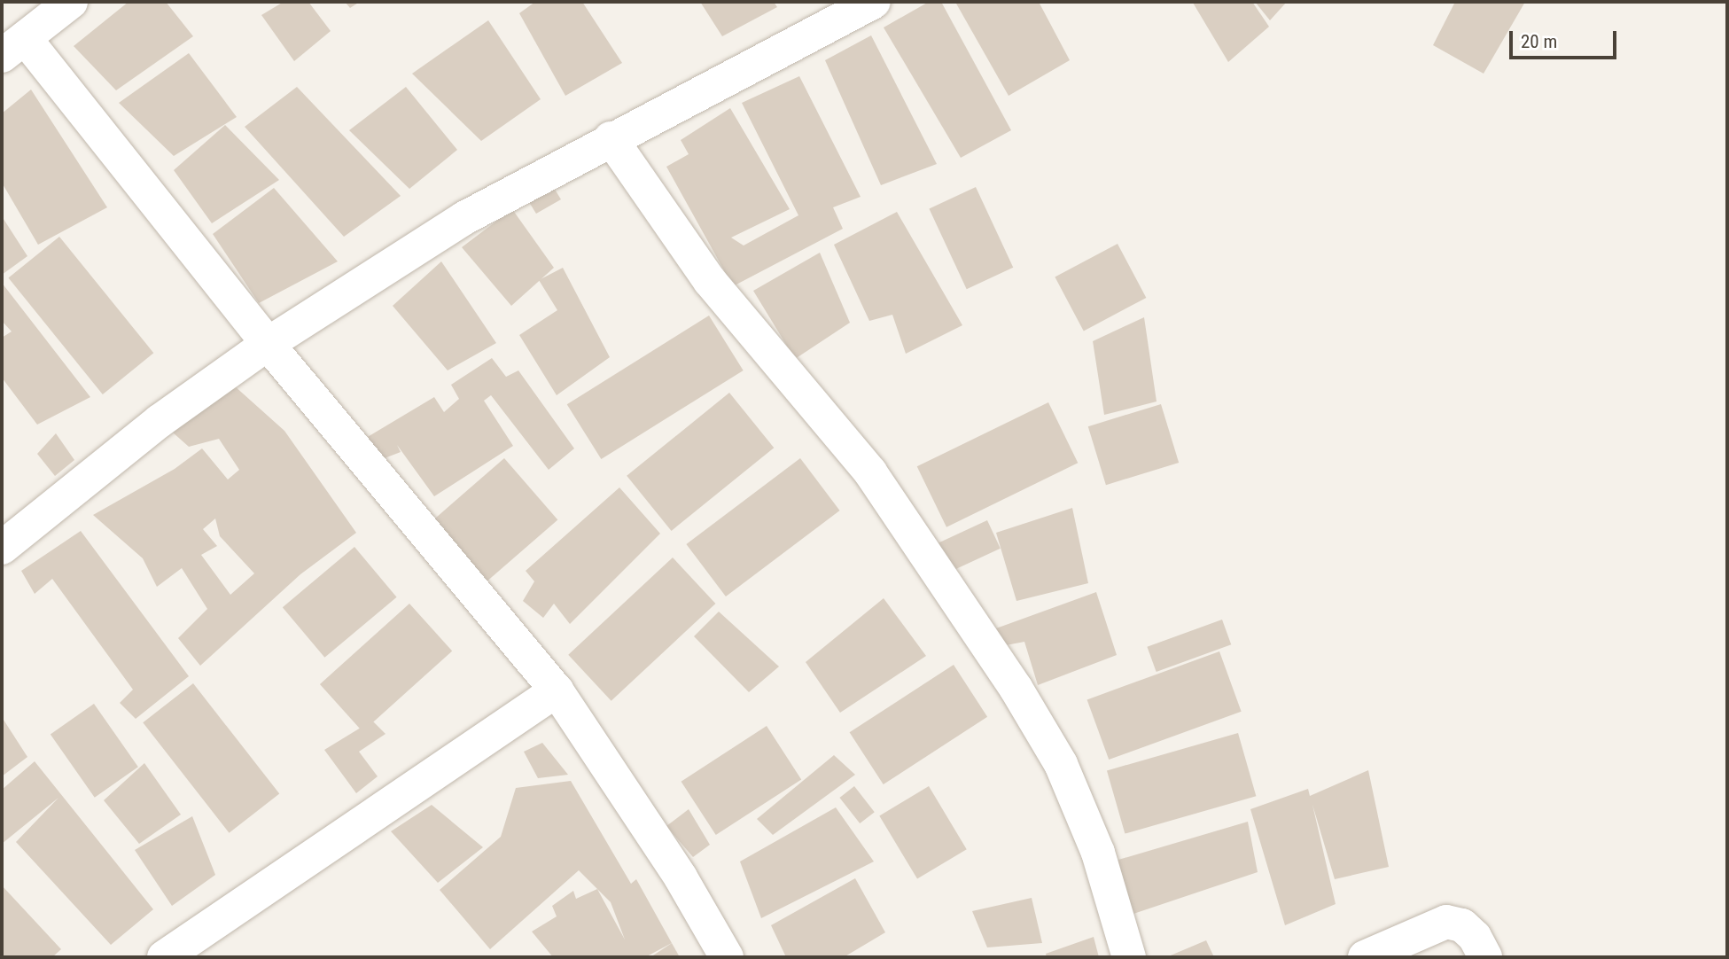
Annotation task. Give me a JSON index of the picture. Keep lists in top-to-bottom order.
{
  "scale_bar": "20 m"
}
